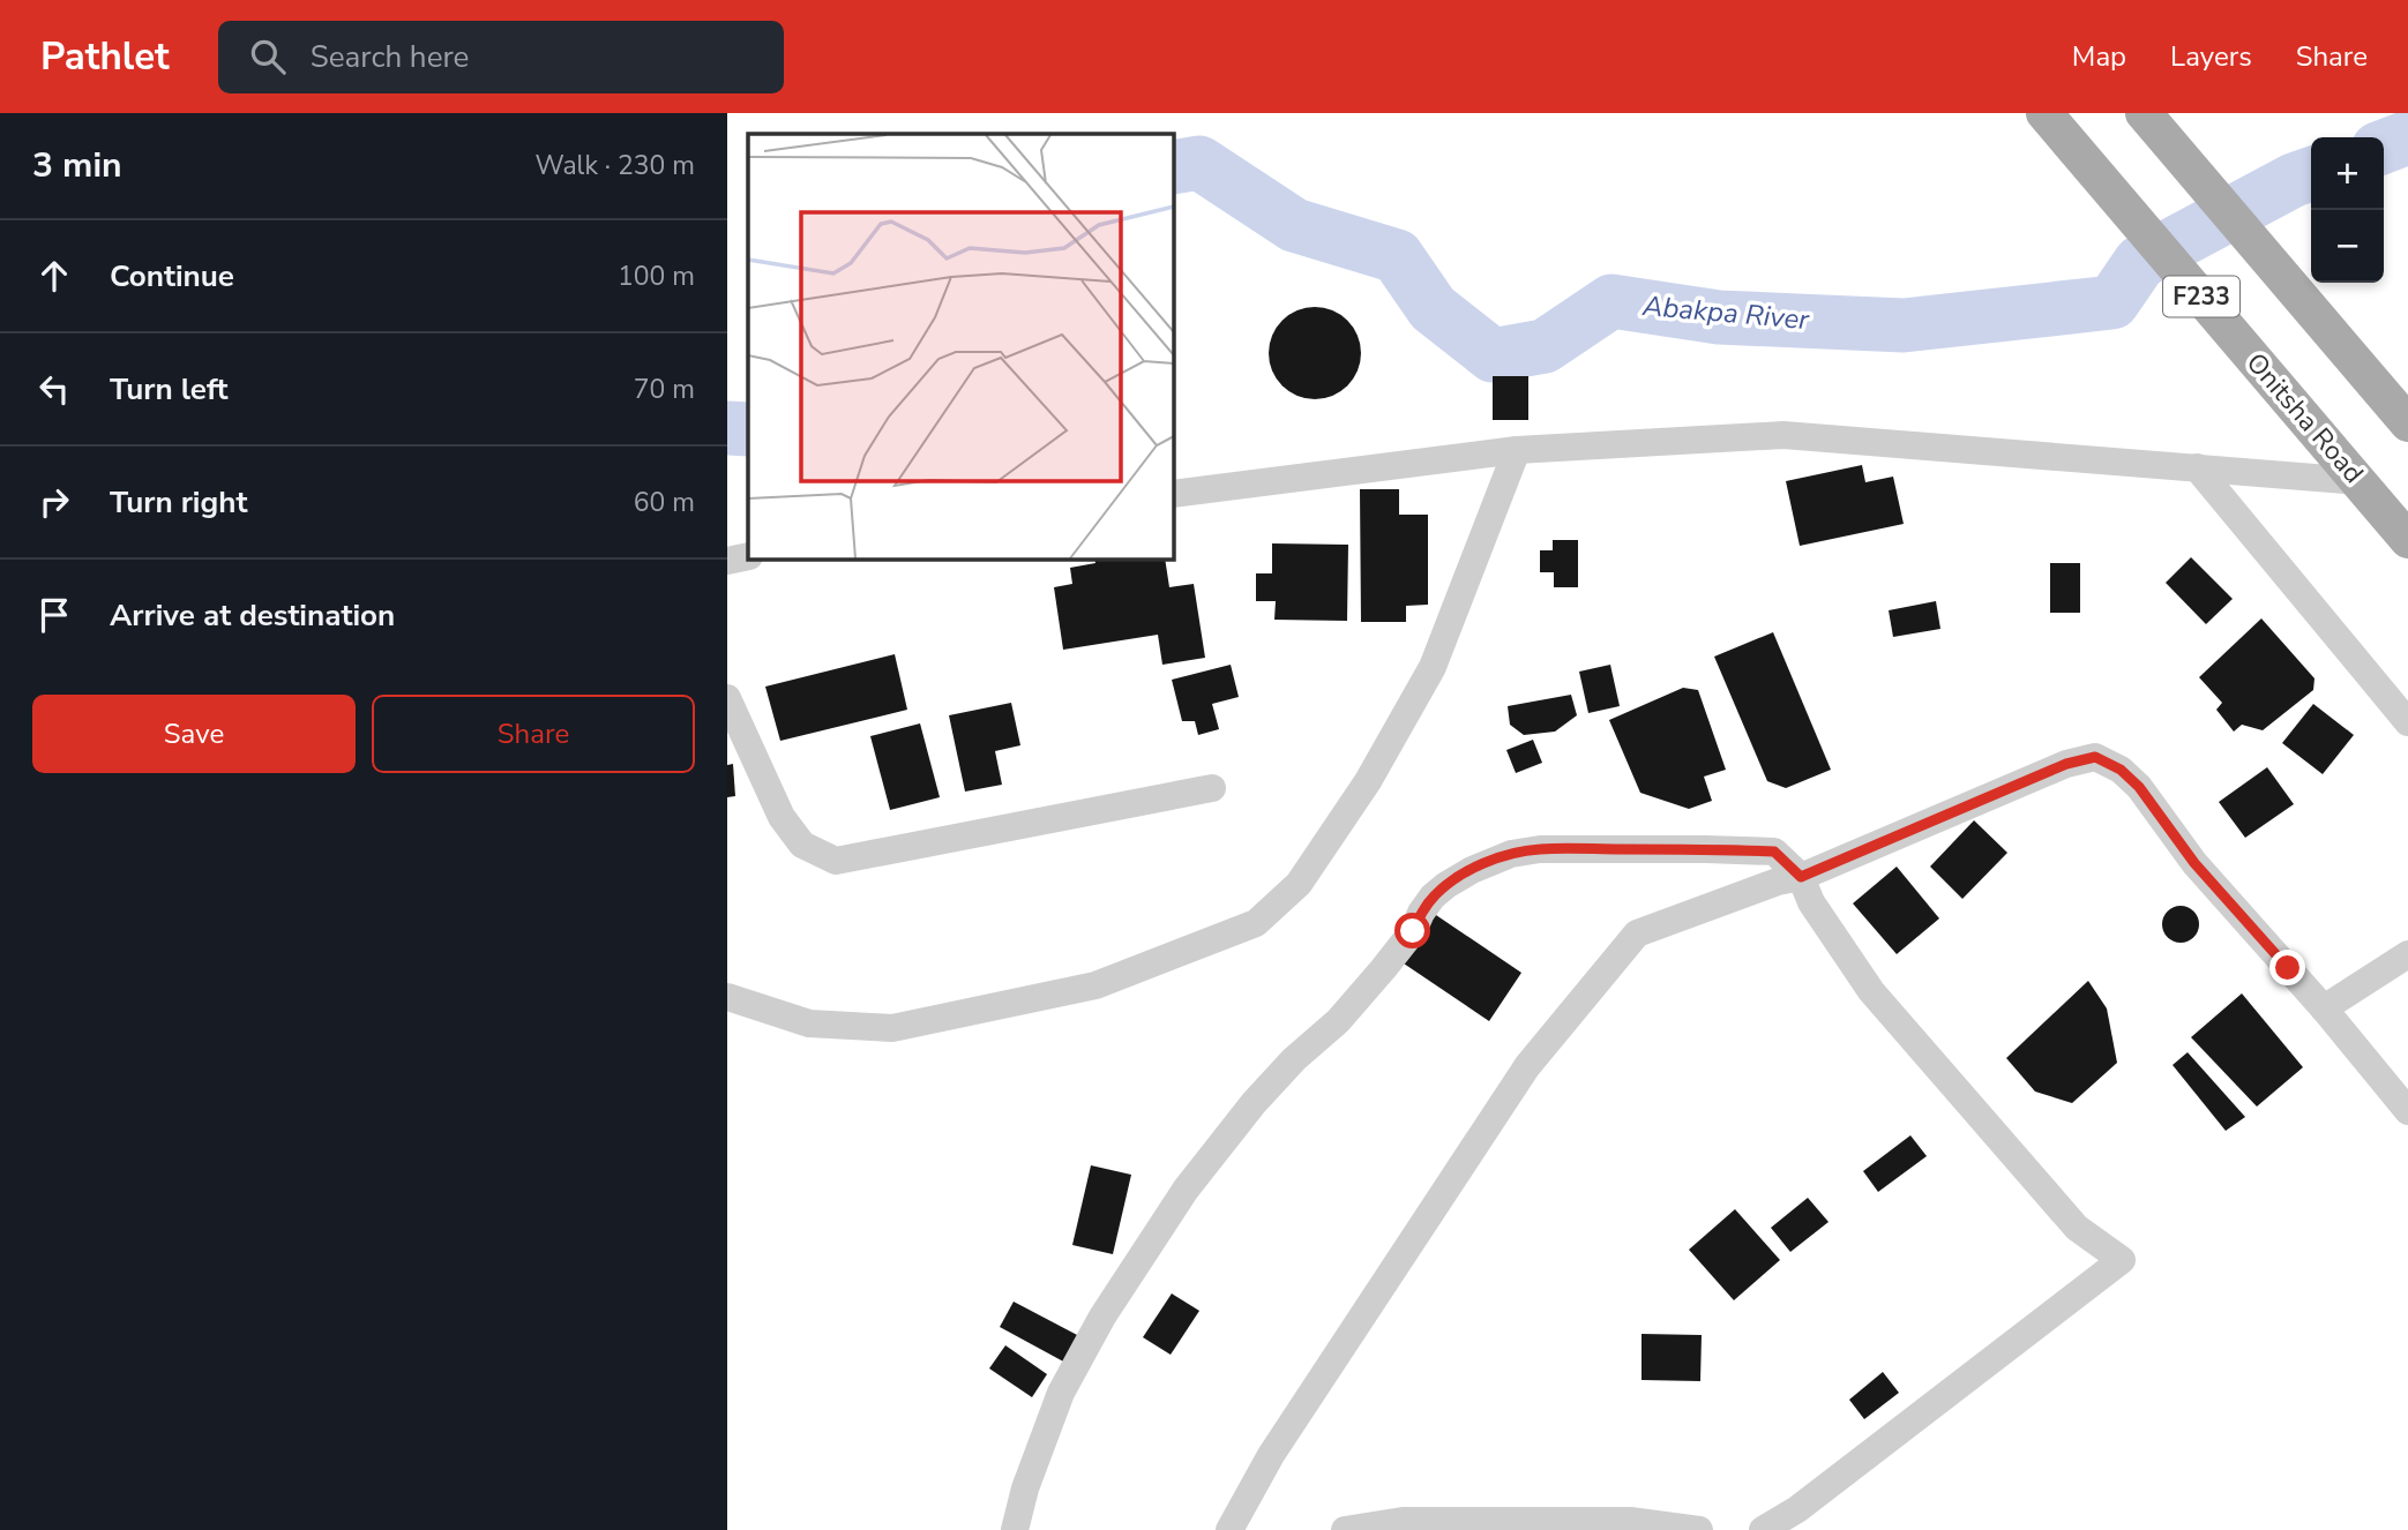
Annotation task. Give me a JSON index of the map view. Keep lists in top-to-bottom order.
{
  "streets": {
    "main road": ["F233", "Onitsha Road"]
  },
  "water": ["Abakpa River"],
  "page": {
    "header": "Pathlet",
    "search": "Search here",
    "nav": ["Map", "Layers", "Share"],
    "heading": ["3 min", "Walk · 230 m"],
    "map_buttons": ["+", "−"],
    "list": [
      ["Continue", "100 m"],
      ["Turn left", "70 m"],
      ["Turn right", "60 m"],
      "Arrive at destination"
    ],
    "buttons": ["Save", "Share"]
  }
}
